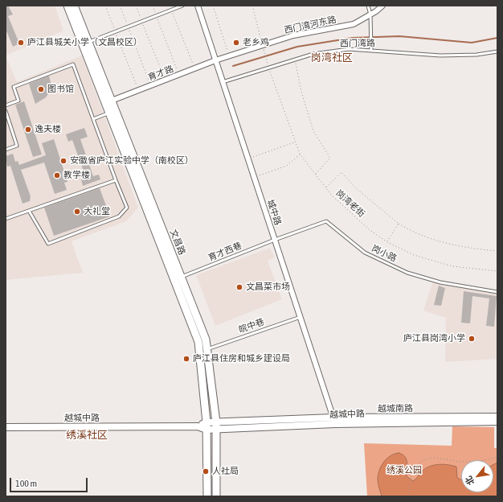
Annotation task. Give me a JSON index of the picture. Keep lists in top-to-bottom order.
{
  "streets": {
    "main road": ["文昌路"],
    "street": [
      "西门湾河东路",
      "育才路",
      "城中路",
      "越城南路",
      "越城中路"
    ],
    "lane": [
      "西门湾路",
      "育才西巷",
      "岗小路",
      "皖中巷"
    ],
    "path": ["岗湾老街"]
  },
  "crossings": [
    ["西门湾河东路", "育才路"],
    ["西门湾河东路", "岗湾老街"],
    ["西门湾河东路", "城中路"],
    ["西门湾路", "岗湾老街"],
    ["西门湾路", "城中路"],
    ["育才路", "城中路"],
    ["育才路", "文昌路"],
    ["城中路", "育才西巷"],
    ["城中路", "岗小路"],
    ["城中路", "皖中巷"],
    ["城中路", "越城南路"],
    ["城中路", "越城中路"],
    ["文昌路", "育才西巷"],
    ["文昌路", "皖中巷"],
    ["文昌路", "越城中路"],
    ["育才西巷", "岗小路"],
    ["越城南路", "越城中路"]
  ],
  "districts": ["岗湾社区", "绣溪社区"],
  "parks": ["绣溪公园"],
  "places": [
    "庐江县城关小学（文昌校区）",
    "老乡鸡",
    "图书馆",
    "逸夫楼",
    "安徽省庐江实验中学（南校区）",
    "教学楼",
    "大礼堂",
    "文昌菜市场",
    "庐江县岗湾小学",
    "庐江县住房和城乡建设局",
    "人社局"
  ],
  "scale_bar": "100 m",
  "north": "bottom left"
}
